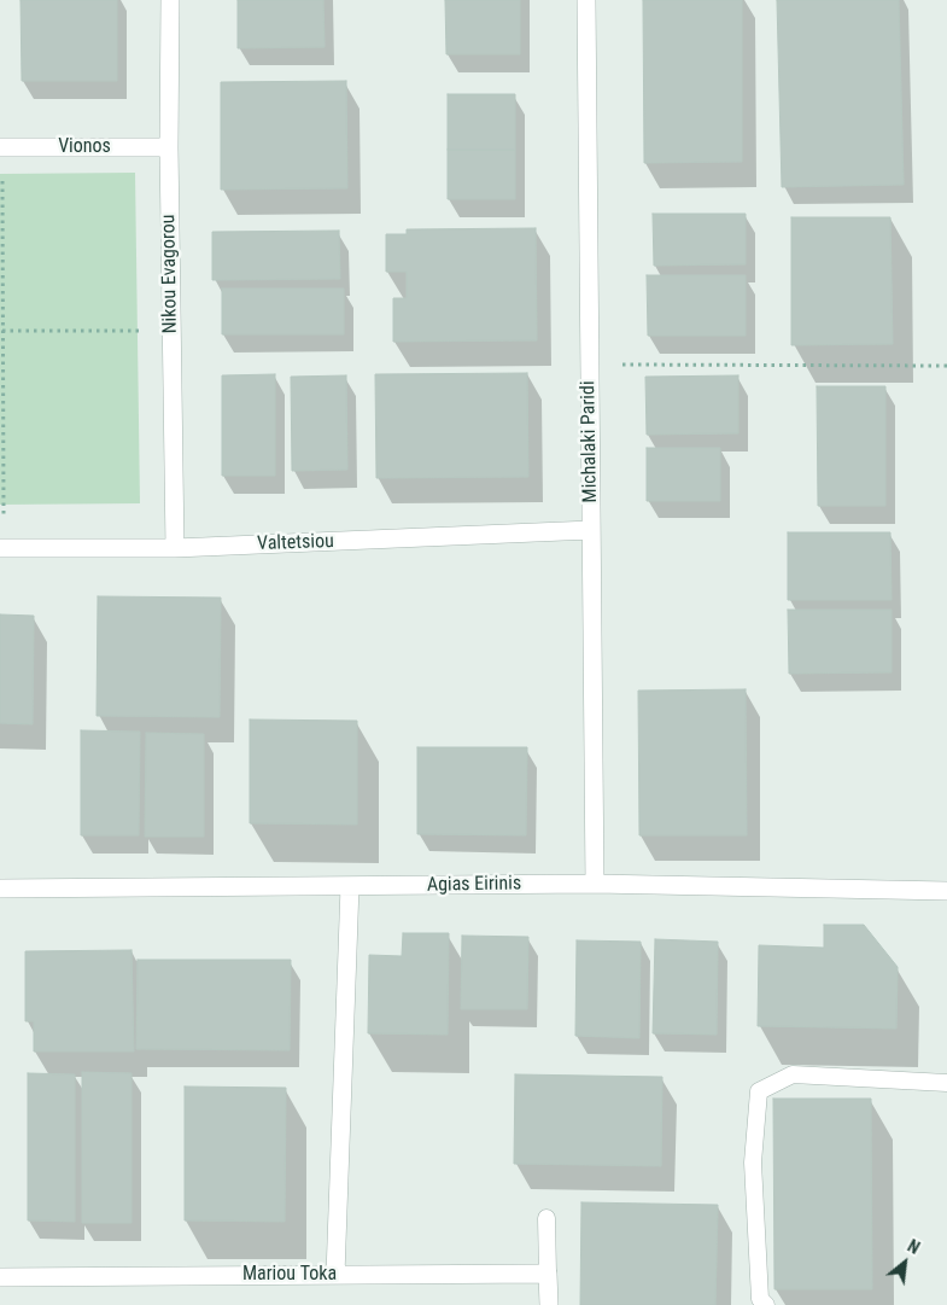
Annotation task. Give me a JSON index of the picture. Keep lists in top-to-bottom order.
{
  "streets": {
    "street": [
      "Vionos",
      "Nikou Evagorou",
      "Michalaki Paridi",
      "Valtetsiou",
      "Agias Eirinis",
      "Mariou Toka"
    ]
  },
  "crossings": [
    ["Vionos", "Nikou Evagorou"],
    ["Nikou Evagorou", "Valtetsiou"],
    ["Michalaki Paridi", "Valtetsiou"],
    ["Michalaki Paridi", "Agias Eirinis"]
  ],
  "north": "top right"
}
